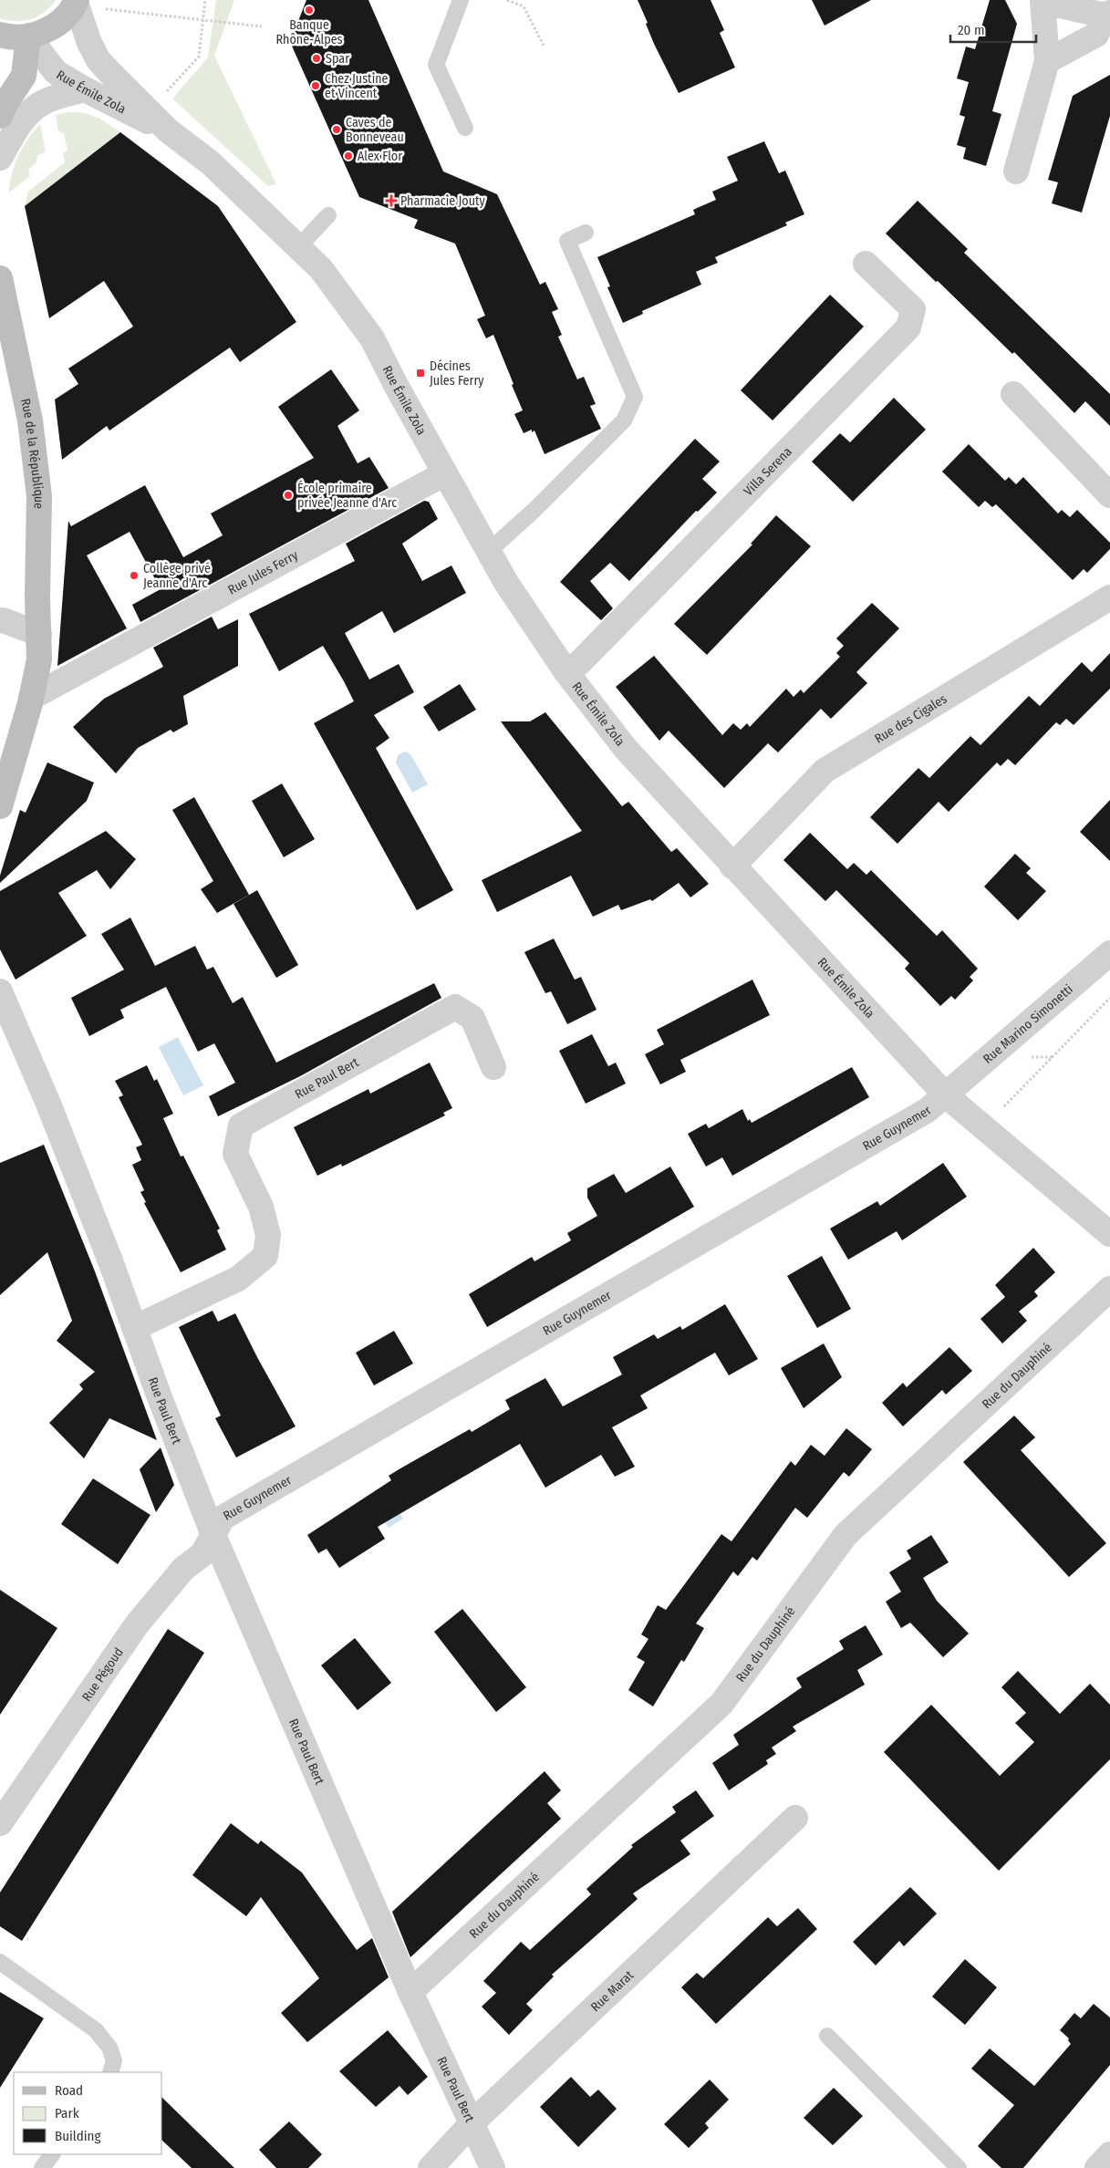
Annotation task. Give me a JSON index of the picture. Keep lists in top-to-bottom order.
{
  "streets": {
    "street": [
      "Rue Émile Zola",
      "Rue de la République",
      "Villa Serena",
      "Rue Jules Ferry",
      "Rue des Cigales",
      "Rue Marino Simonetti",
      "Rue Paul Bert",
      "Rue Guynemer",
      "Rue du Dauphiné",
      "Rue Pégoud",
      "Rue Marat"
    ]
  },
  "crossings": [
    ["Rue Émile Zola", "Villa Serena"],
    ["Rue Émile Zola", "Rue Jules Ferry"],
    ["Rue Émile Zola", "Rue des Cigales"],
    ["Rue Émile Zola", "Rue Marino Simonetti"],
    ["Rue Émile Zola", "Rue Guynemer"],
    ["Rue de la République", "Rue Jules Ferry"],
    ["Rue Marino Simonetti", "Rue Guynemer"],
    ["Rue Paul Bert", "Rue Guynemer"],
    ["Rue Paul Bert", "Rue du Dauphiné"],
    ["Rue Paul Bert", "Rue Pégoud"],
    ["Rue Paul Bert", "Rue Marat"],
    ["Rue Guynemer", "Rue Pégoud"]
  ],
  "places": {
    "other": [
      "Banque Rhône-Alpes",
      "Spar",
      "Chez Justine et Vincent",
      "Caves de Bonneveau",
      "Alex Flor",
      "École primaire privée Jeanne d'Arc",
      "Collège privé Jeanne d'Arc"
    ],
    "health": ["Pharmacie Jouty"],
    "transit": ["Décines Jules Ferry"]
  },
  "legend": ["Road", "Park", "Building"],
  "scale_bar": "20 m"
}
